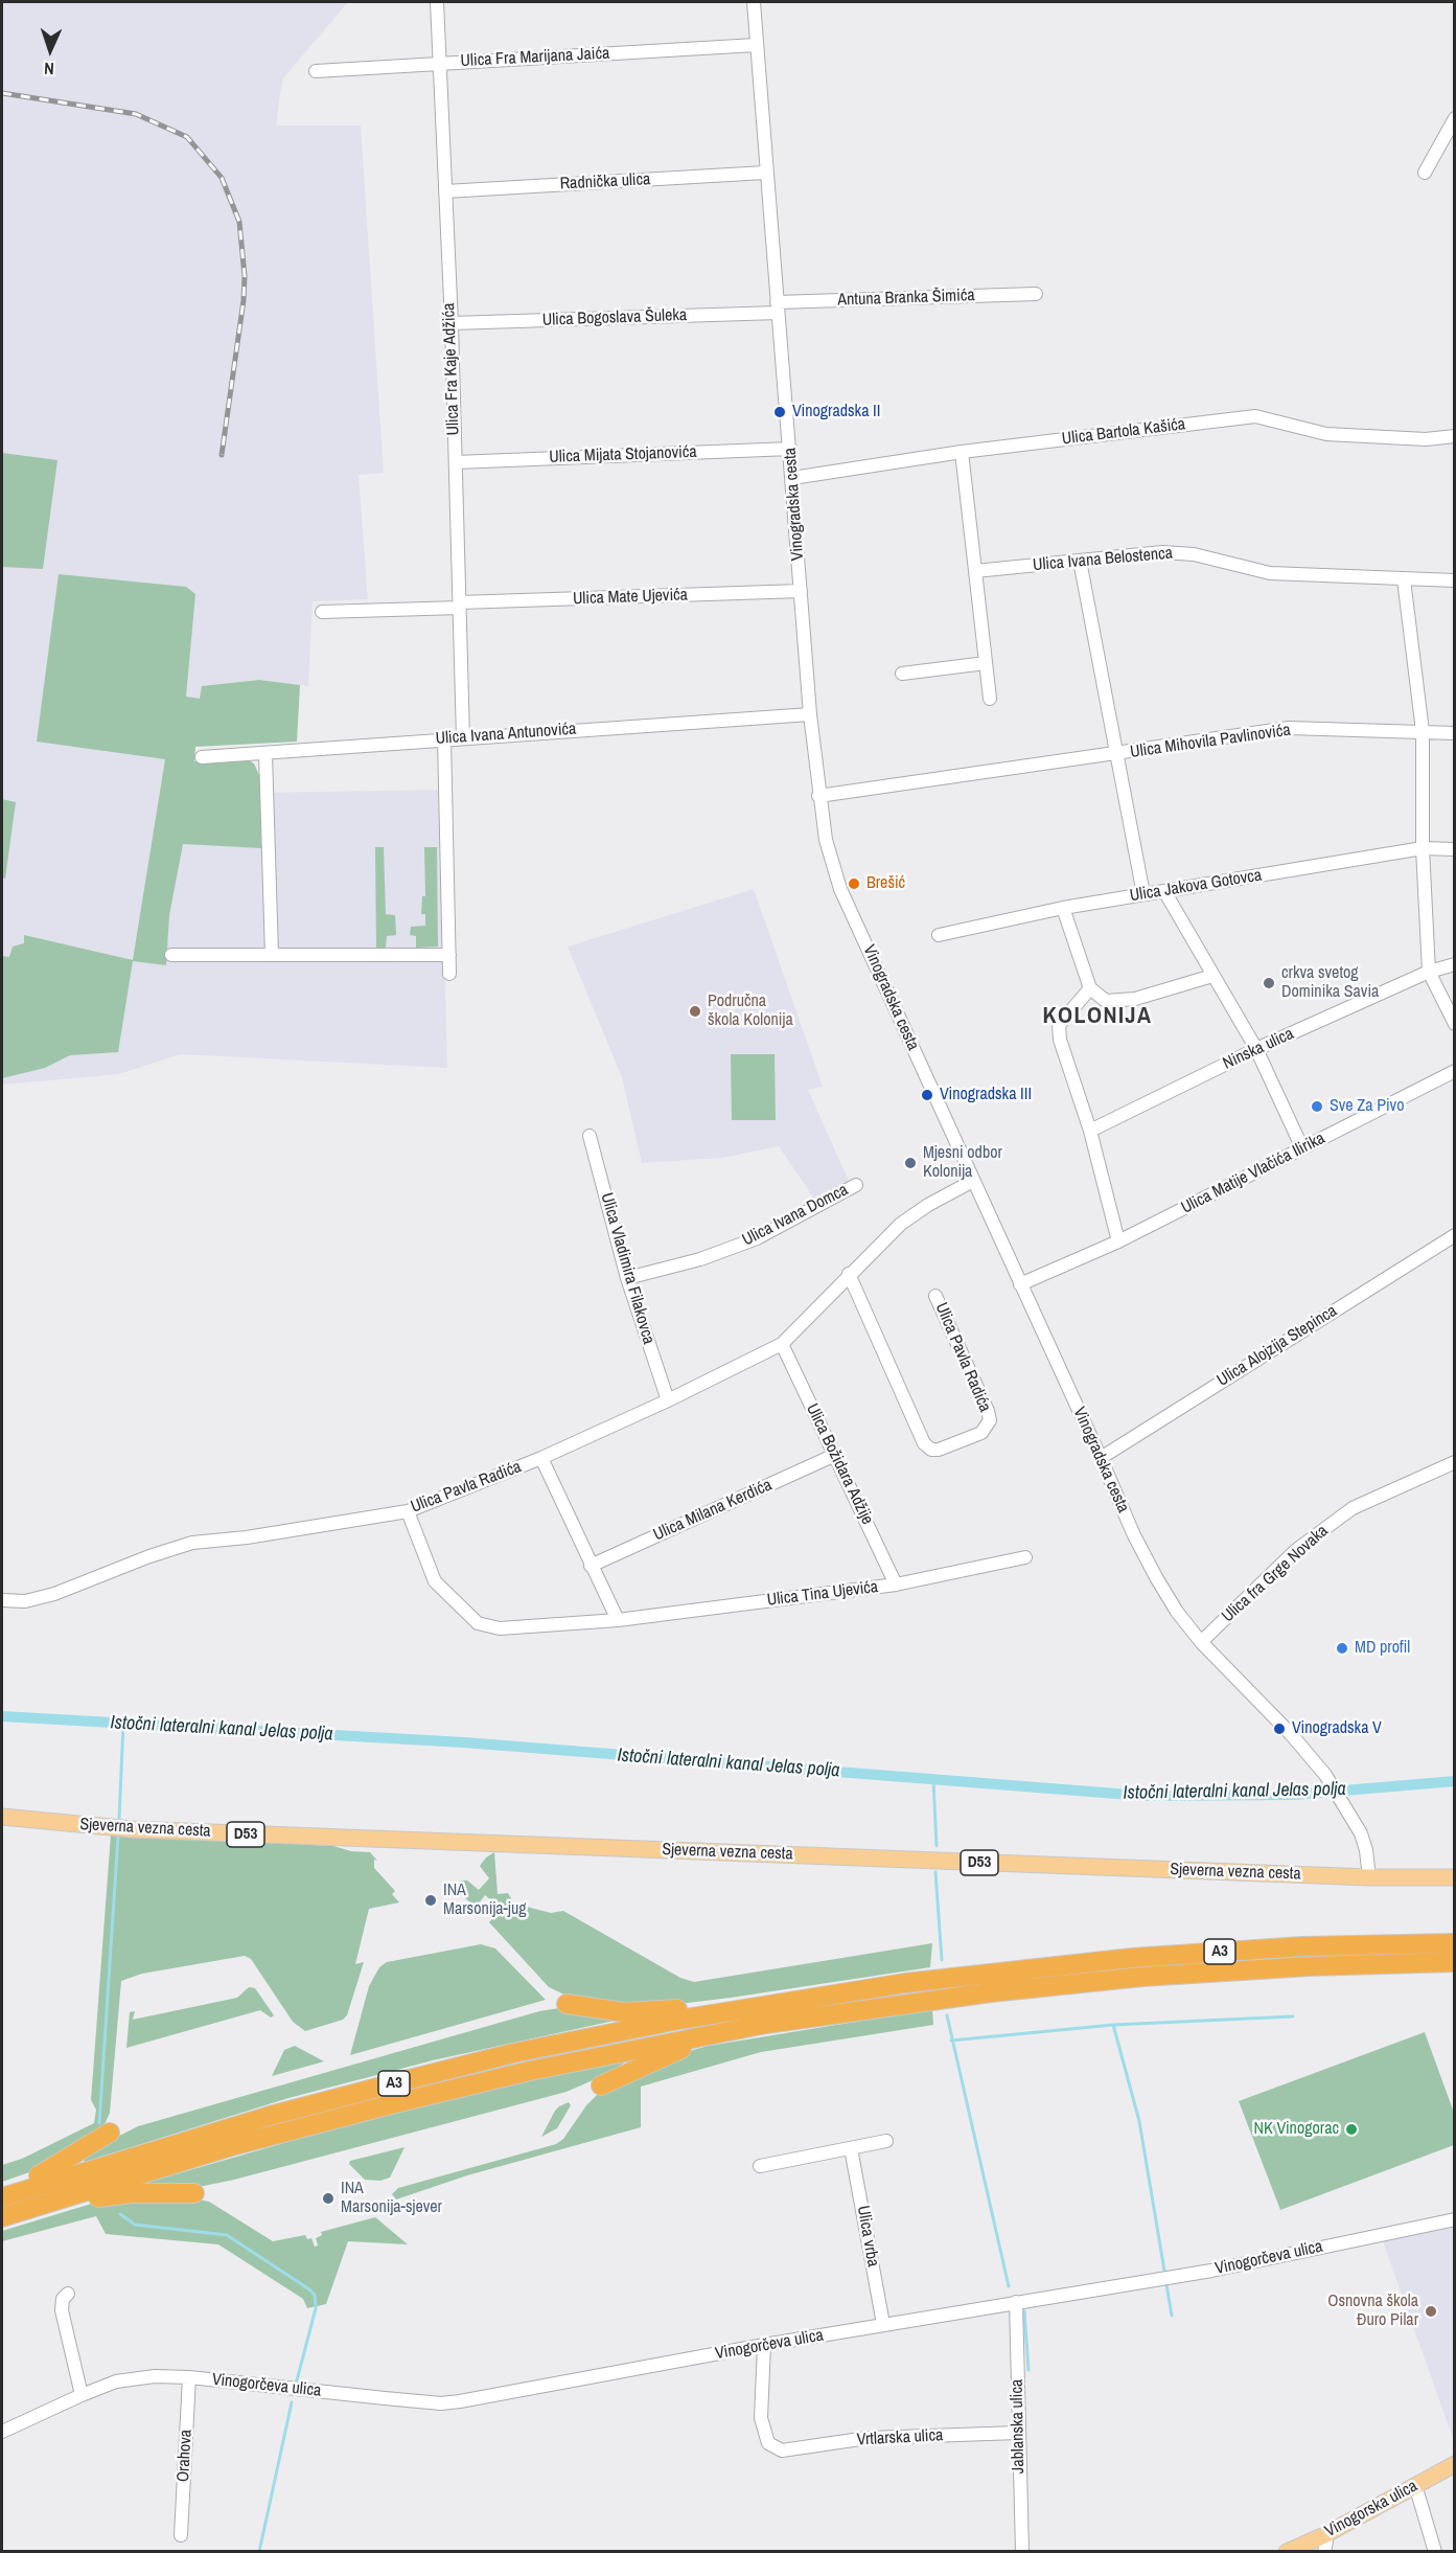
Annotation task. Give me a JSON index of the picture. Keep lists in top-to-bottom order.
{
  "streets": {
    "highway": ["A3"],
    "main road": ["Sjeverna vezna cesta", "D53", "Vinogorska ulica"],
    "street": [
      "Ulica Fra Marijana Jaića",
      "Radnička ulica",
      "Antuna Branka Šimića",
      "Ulica Bogoslava Šuleka",
      "Ulica Fra Kaje Adžića",
      "Ulica Bartola Kašića",
      "Ulica Mijata Stojanovića",
      "Vinogradska cesta",
      "Ulica Ivana Belostenca",
      "Ulica Mate Ujevića",
      "Ulica Ivana Antunovića",
      "Ulica Mihovila Pavlinovića",
      "Ulica Jakova Gotovca",
      "Ninska ulica",
      "Ulica Matije Vlačića Ilirika",
      "Ulica Ivana Domca",
      "Ulica Vladimira Filakovca",
      "Ulica Alojzija Stepinca",
      "Ulica Pavla Radića",
      "Ulica Božidara Adžije",
      "Ulica Milana Kerdića",
      "Ulica fra Grge Novaka",
      "Ulica Tina Ujevića",
      "Ulica vrba",
      "Vinogorčeva ulica",
      "Jablanska ulica",
      "Vrtlarska ulica",
      "Orahova"
    ]
  },
  "crossings": [
    ["Ulica Fra Marijana Jaića", "Ulica Fra Kaje Adžića"],
    ["Ulica Fra Marijana Jaića", "Vinogradska cesta"],
    ["Radnička ulica", "Ulica Fra Kaje Adžića"],
    ["Radnička ulica", "Vinogradska cesta"],
    ["Antuna Branka Šimića", "Ulica Bogoslava Šuleka"],
    ["Antuna Branka Šimića", "Vinogradska cesta"],
    ["Ulica Bogoslava Šuleka", "Ulica Fra Kaje Adžića"],
    ["Ulica Bogoslava Šuleka", "Vinogradska cesta"],
    ["Ulica Fra Kaje Adžića", "Ulica Mijata Stojanovića"],
    ["Ulica Fra Kaje Adžića", "Ulica Mate Ujevića"],
    ["Ulica Fra Kaje Adžića", "Ulica Ivana Antunovića"],
    ["Ulica Bartola Kašića", "Vinogradska cesta"],
    ["Ulica Mijata Stojanovića", "Vinogradska cesta"],
    ["Vinogradska cesta", "Ulica Mate Ujevića"],
    ["Vinogradska cesta", "Ulica Ivana Antunovića"],
    ["Vinogradska cesta", "Ulica Mihovila Pavlinovića"],
    ["Vinogradska cesta", "Ulica Matije Vlačića Ilirika"],
    ["Vinogradska cesta", "Ulica Alojzija Stepinca"],
    ["Vinogradska cesta", "Ulica Pavla Radića"],
    ["Vinogradska cesta", "Ulica fra Grge Novaka"],
    ["Vinogradska cesta", "Sjeverna vezna cesta"],
    ["Ulica Ivana Belostenca", "Ulica Mihovila Pavlinovića"],
    ["Ulica Mihovila Pavlinovića", "Ulica Jakova Gotovca"],
    ["Ulica Ivana Domca", "Ulica Vladimira Filakovca"],
    ["Ulica Vladimira Filakovca", "Ulica Pavla Radića"],
    ["Ulica Pavla Radića", "Ulica Božidara Adžije"],
    ["Ulica Pavla Radića", "Ulica Tina Ujevića"],
    ["Ulica Božidara Adžije", "Ulica Milana Kerdića"],
    ["Ulica Božidara Adžije", "Ulica Tina Ujevića"],
    ["Ulica vrba", "Vinogorčeva ulica"],
    ["Vinogorčeva ulica", "Jablanska ulica"],
    ["Vinogorčeva ulica", "Vrtlarska ulica"],
    ["Vinogorčeva ulica", "Orahova"],
    ["Jablanska ulica", "Vrtlarska ulica"]
  ],
  "districts": ["KOLONIJA"],
  "water": ["Istočni lateralni kanal Jelas polja"],
  "places": [
    "Vinogradska II",
    "Brešić",
    "crkva svetog Dominika Savia",
    "Područna škola Kolonija",
    "Vinogradska III",
    "Sve Za Pivo",
    "Mjesni odbor Kolonija",
    "MD profil",
    "Vinogradska V",
    "INA Marsonija-jug",
    "NK Vinogorac",
    "INA Marsonija-sjever",
    "Osnovna škola Đuro Pilar"
  ],
  "north": "bottom"
}
